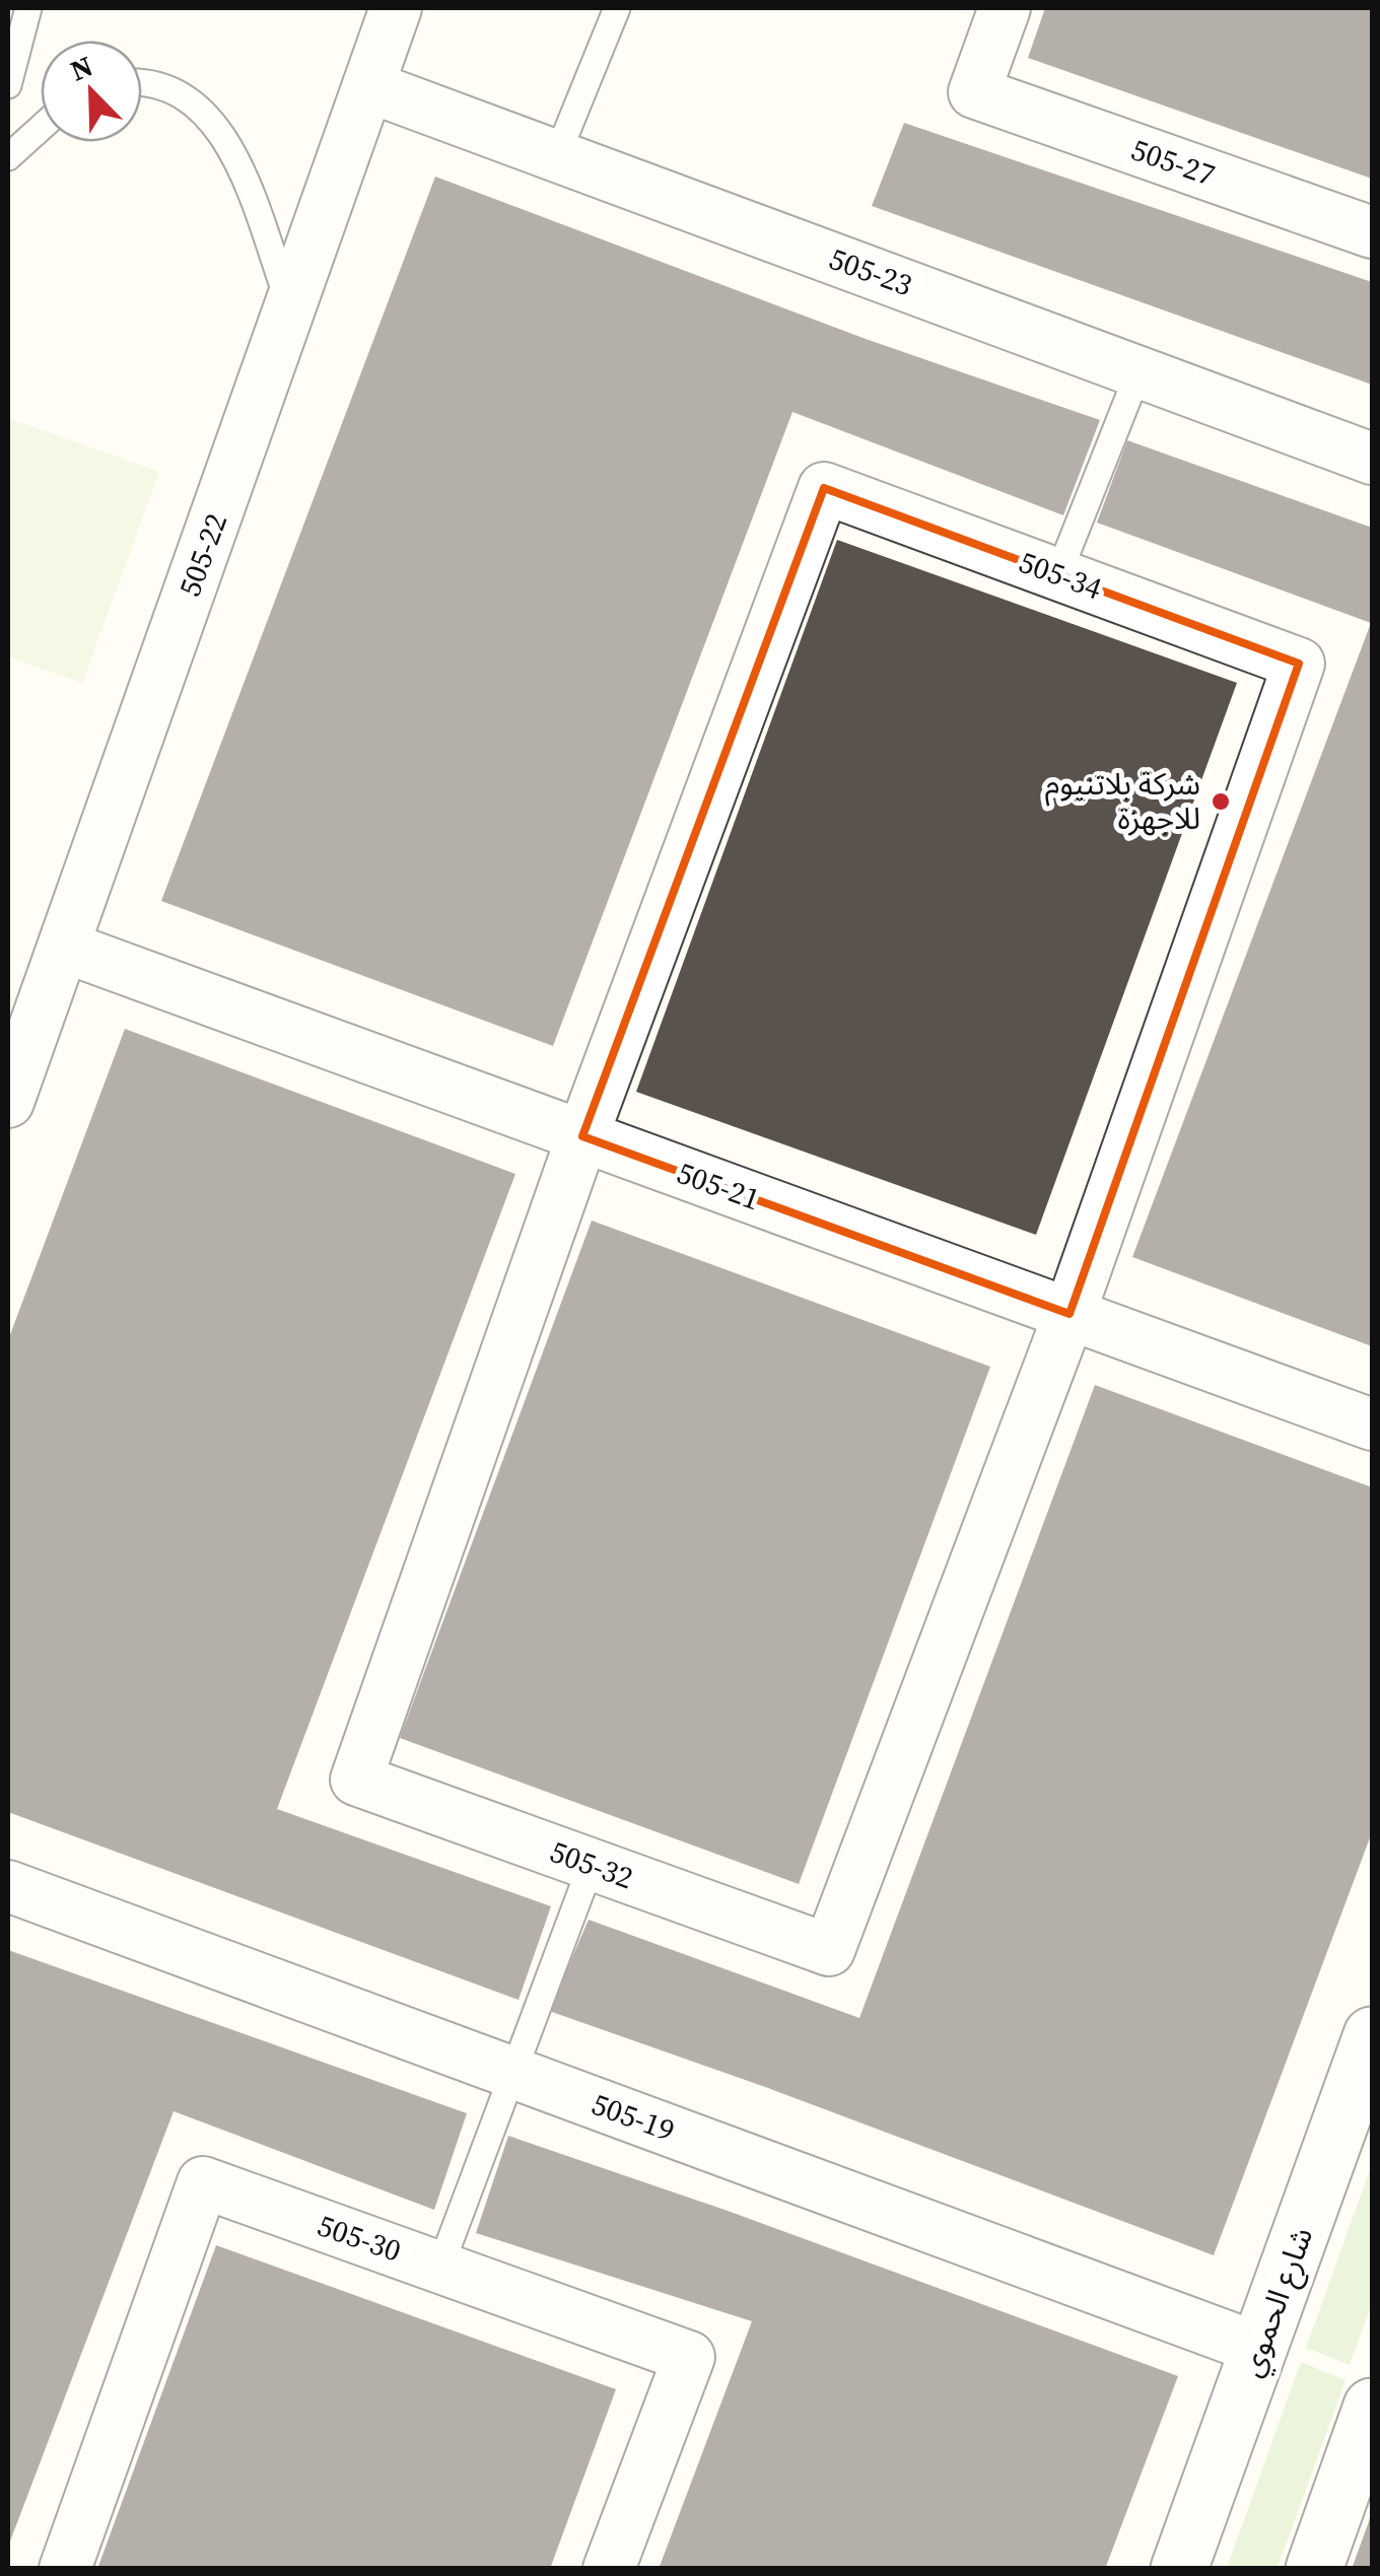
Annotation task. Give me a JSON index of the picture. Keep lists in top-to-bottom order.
{
  "streets": {
    "street": [
      "505-27",
      "505-23",
      "505-22",
      "505-34",
      "505-21",
      "505-32",
      "505-19",
      "505-30",
      "شارع الحموي"
    ]
  },
  "crossings": [
    ["505-23", "505-22"],
    ["505-22", "505-21"],
    ["505-34", "505-21"],
    ["505-34", "505-32"],
    ["505-21", "505-32"],
    ["505-19", "شارع الحموي"]
  ],
  "places": ["شركة بلاتنيوم للاجهزة"],
  "north": "top left"
}
